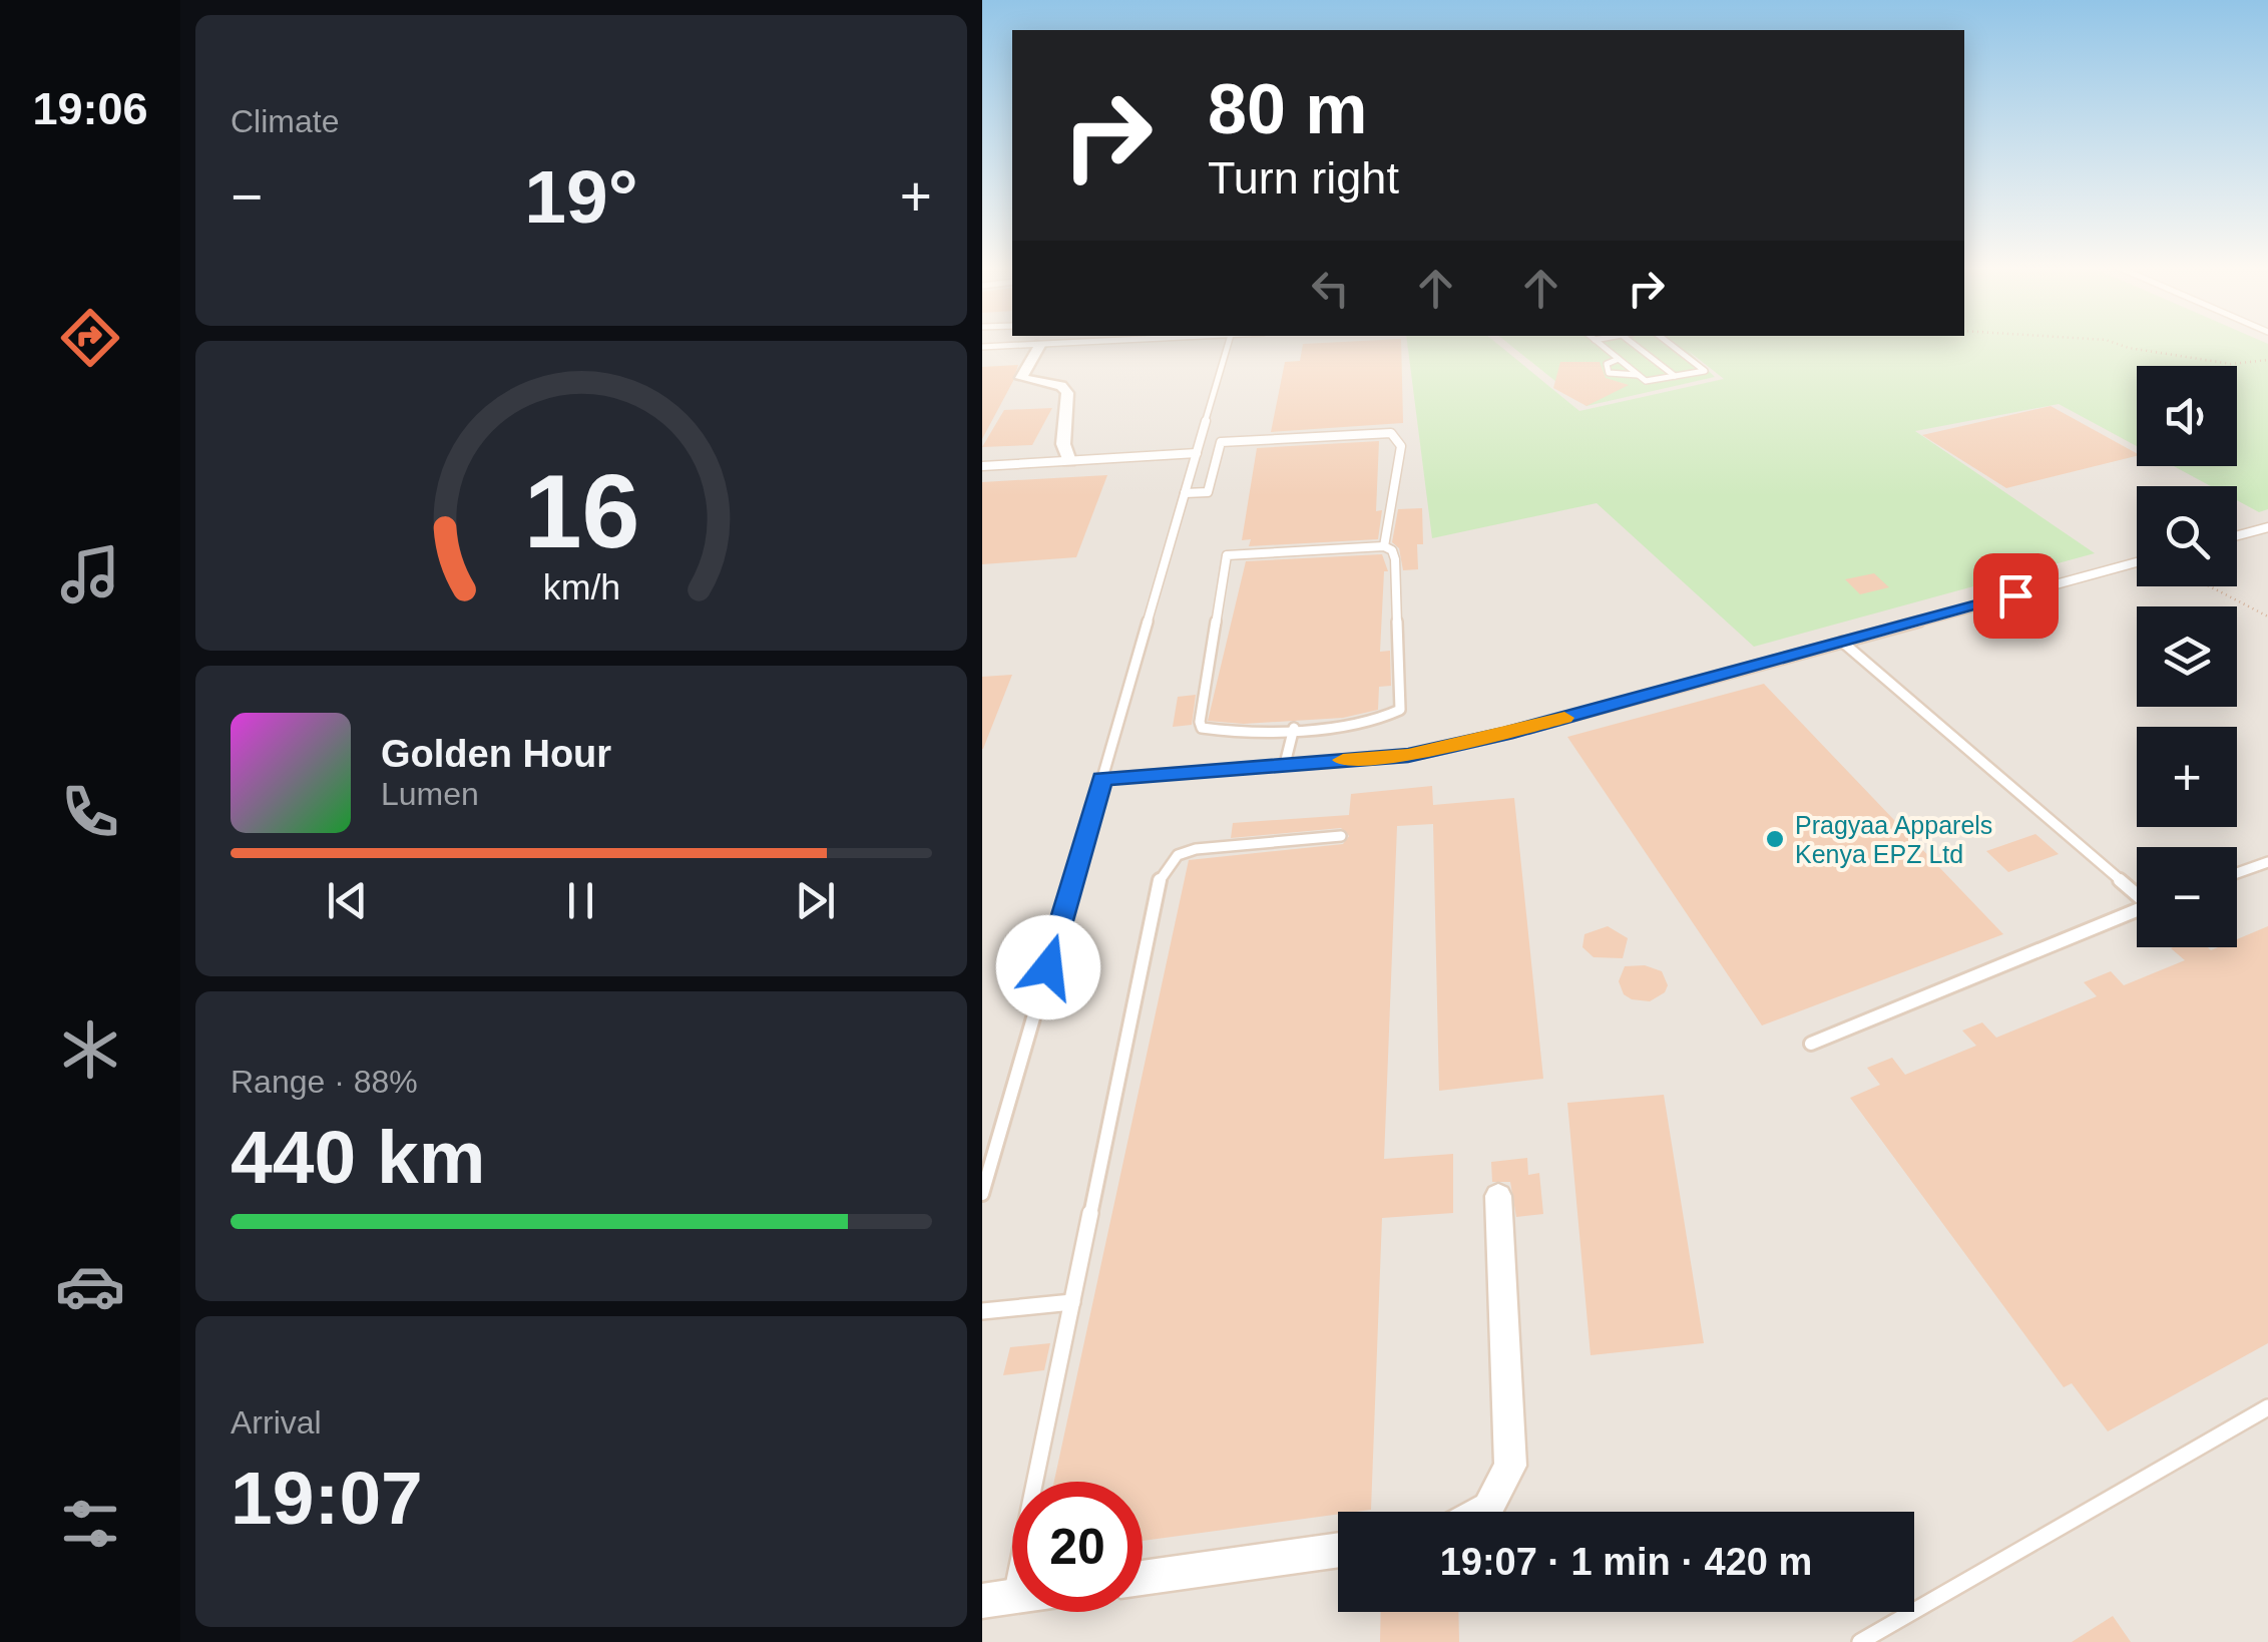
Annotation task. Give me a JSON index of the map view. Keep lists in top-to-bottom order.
{
  "places": ["Pragyaa Apparels Kenya EPZ Ltd"],
  "page": {
    "tabs": "19:06",
    "tile": [
      "Climate",
      ["Range · 88%", "440 km"],
      ["Arrival", "19:07"]
    ],
    "turn": ["80 m", "Turn right"],
    "heat": ["−", "19°", "+"],
    "map_buttons": ["+", "−"],
    "song": ["Golden Hour", "Lumen"],
    "limit": "20",
    "trip": "19:07 · 1 min · 420 m",
    "gauge": ["16", "km/h"]
  }
}
